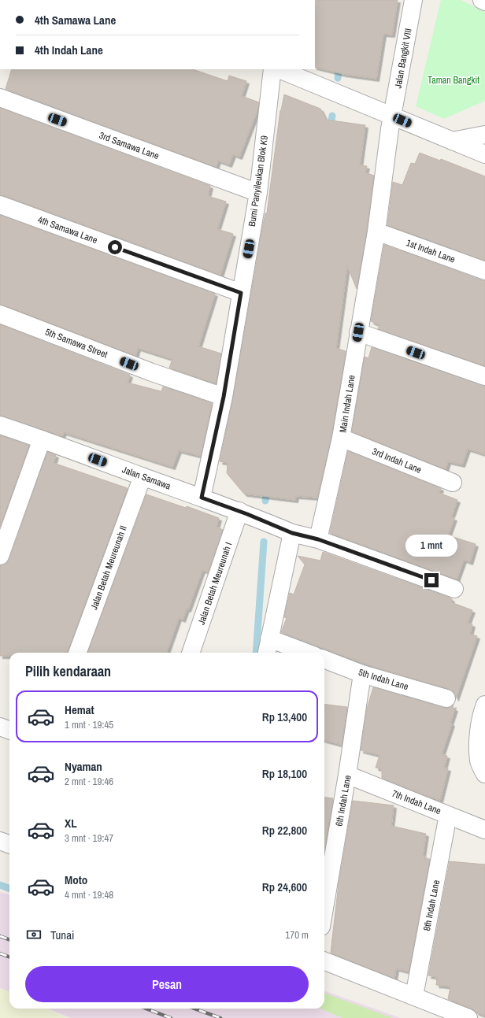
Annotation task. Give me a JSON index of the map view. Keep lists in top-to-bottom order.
{
  "streets": {
    "street": [
      "Jalan Bangkit VIII",
      "3rd Samawa Lane",
      "Bumi Panyileukan Blok K9",
      "4th Samawa Lane",
      "1st Indah Lane",
      "5th Samawa Street",
      "Main Indah Lane",
      "3rd Indah Lane",
      "Jalan Samawa",
      "Jalan Betah Meureunah II",
      "Jalan Betah Meureunah I",
      "5th Indah Lane",
      "6th Indah Lane",
      "7th Indah Lane",
      "8th Indah Lane"
    ]
  },
  "crossings": [
    ["Jalan Bangkit VIII", "Main Indah Lane"],
    ["3rd Samawa Lane", "Bumi Panyileukan Blok K9"],
    ["Bumi Panyileukan Blok K9", "4th Samawa Lane"],
    ["Bumi Panyileukan Blok K9", "5th Samawa Street"],
    ["Bumi Panyileukan Blok K9", "Jalan Samawa"],
    ["1st Indah Lane", "Main Indah Lane"],
    ["Main Indah Lane", "3rd Indah Lane"],
    ["Jalan Samawa", "Jalan Betah Meureunah II"],
    ["Jalan Samawa", "Jalan Betah Meureunah I"],
    ["5th Indah Lane", "6th Indah Lane"],
    ["6th Indah Lane", "7th Indah Lane"],
    ["7th Indah Lane", "8th Indah Lane"]
  ],
  "parks": ["Taman Bangkit"],
  "page": {
    "banner": ["4th Samawa Lane", "4th Indah Lane"],
    "bubble": "1 mnt",
    "heading": "Pilih kendaraan",
    "list": [
      {
        "name": "Hemat",
        "note": "1 mnt · 19:45",
        "value": "Rp 13,400"
      },
      {
        "name": "Nyaman",
        "note": "2 mnt · 19:46",
        "value": "Rp 18,100"
      },
      {
        "name": "XL",
        "note": "3 mnt · 19:47",
        "value": "Rp 22,800"
      },
      {
        "name": "Moto",
        "note": "4 mnt · 19:48",
        "value": "Rp 24,600"
      }
    ],
    "pay": ["Tunai", "170 m"],
    "buttons": "Pesan"
  }
}
